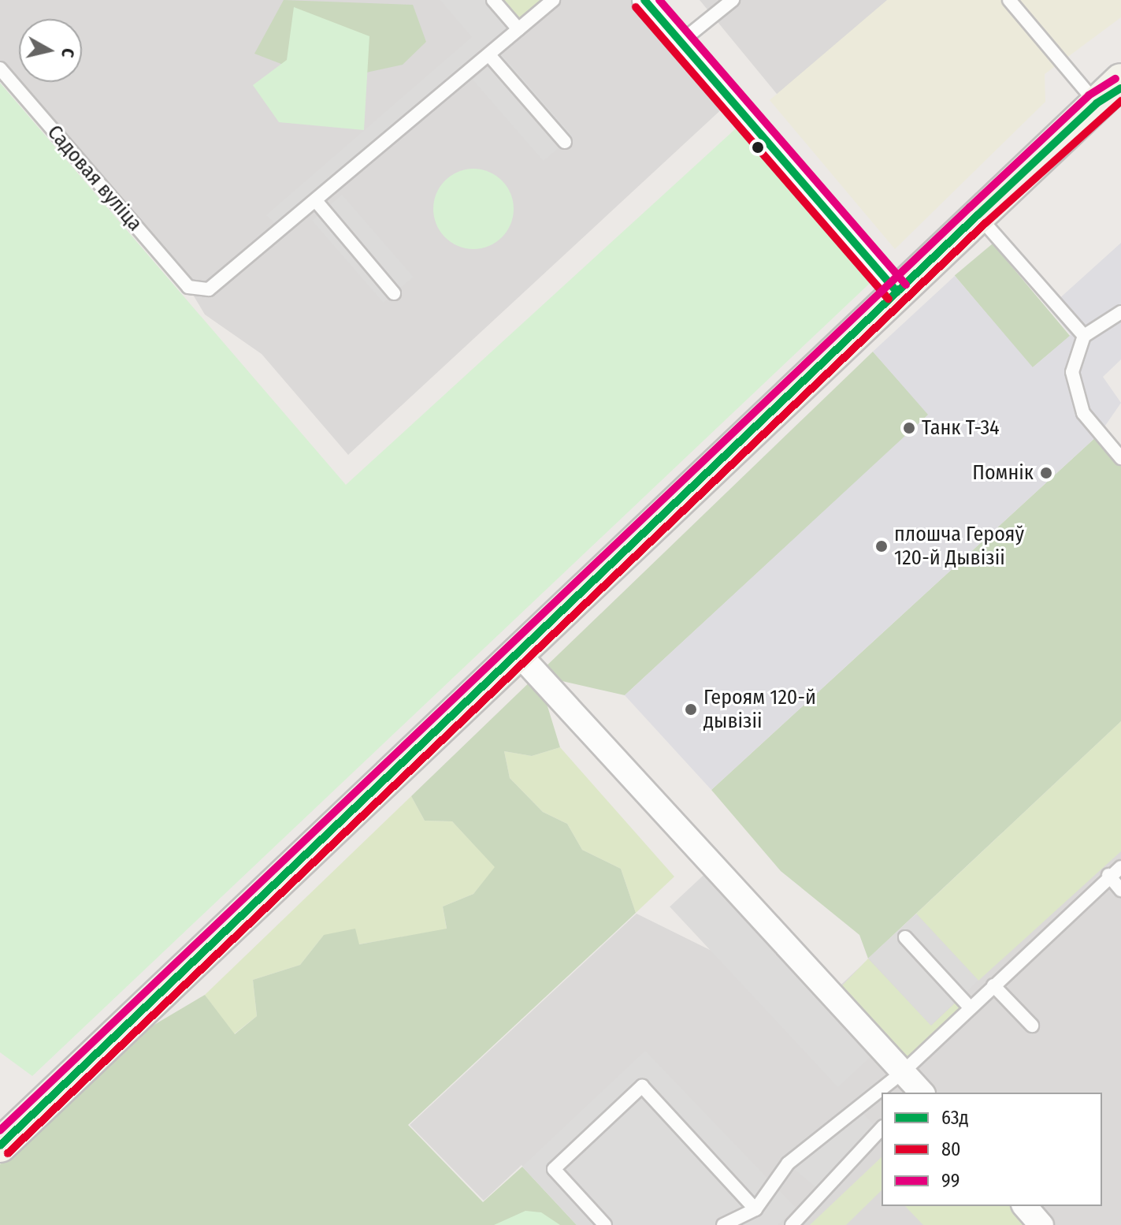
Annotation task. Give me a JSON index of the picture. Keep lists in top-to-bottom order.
{
  "streets": {
    "lane": ["Садовая вуліца"]
  },
  "places": [
    "Танк Т-34",
    "Помнік",
    "плошча Герояў 120-й Дывізіі",
    "Героям 120-й дывізіі"
  ],
  "lines": ["transit line 63д", "transit line 99", "transit line 80"],
  "legend": ["63д", "80", "99"],
  "north": "right"
}
